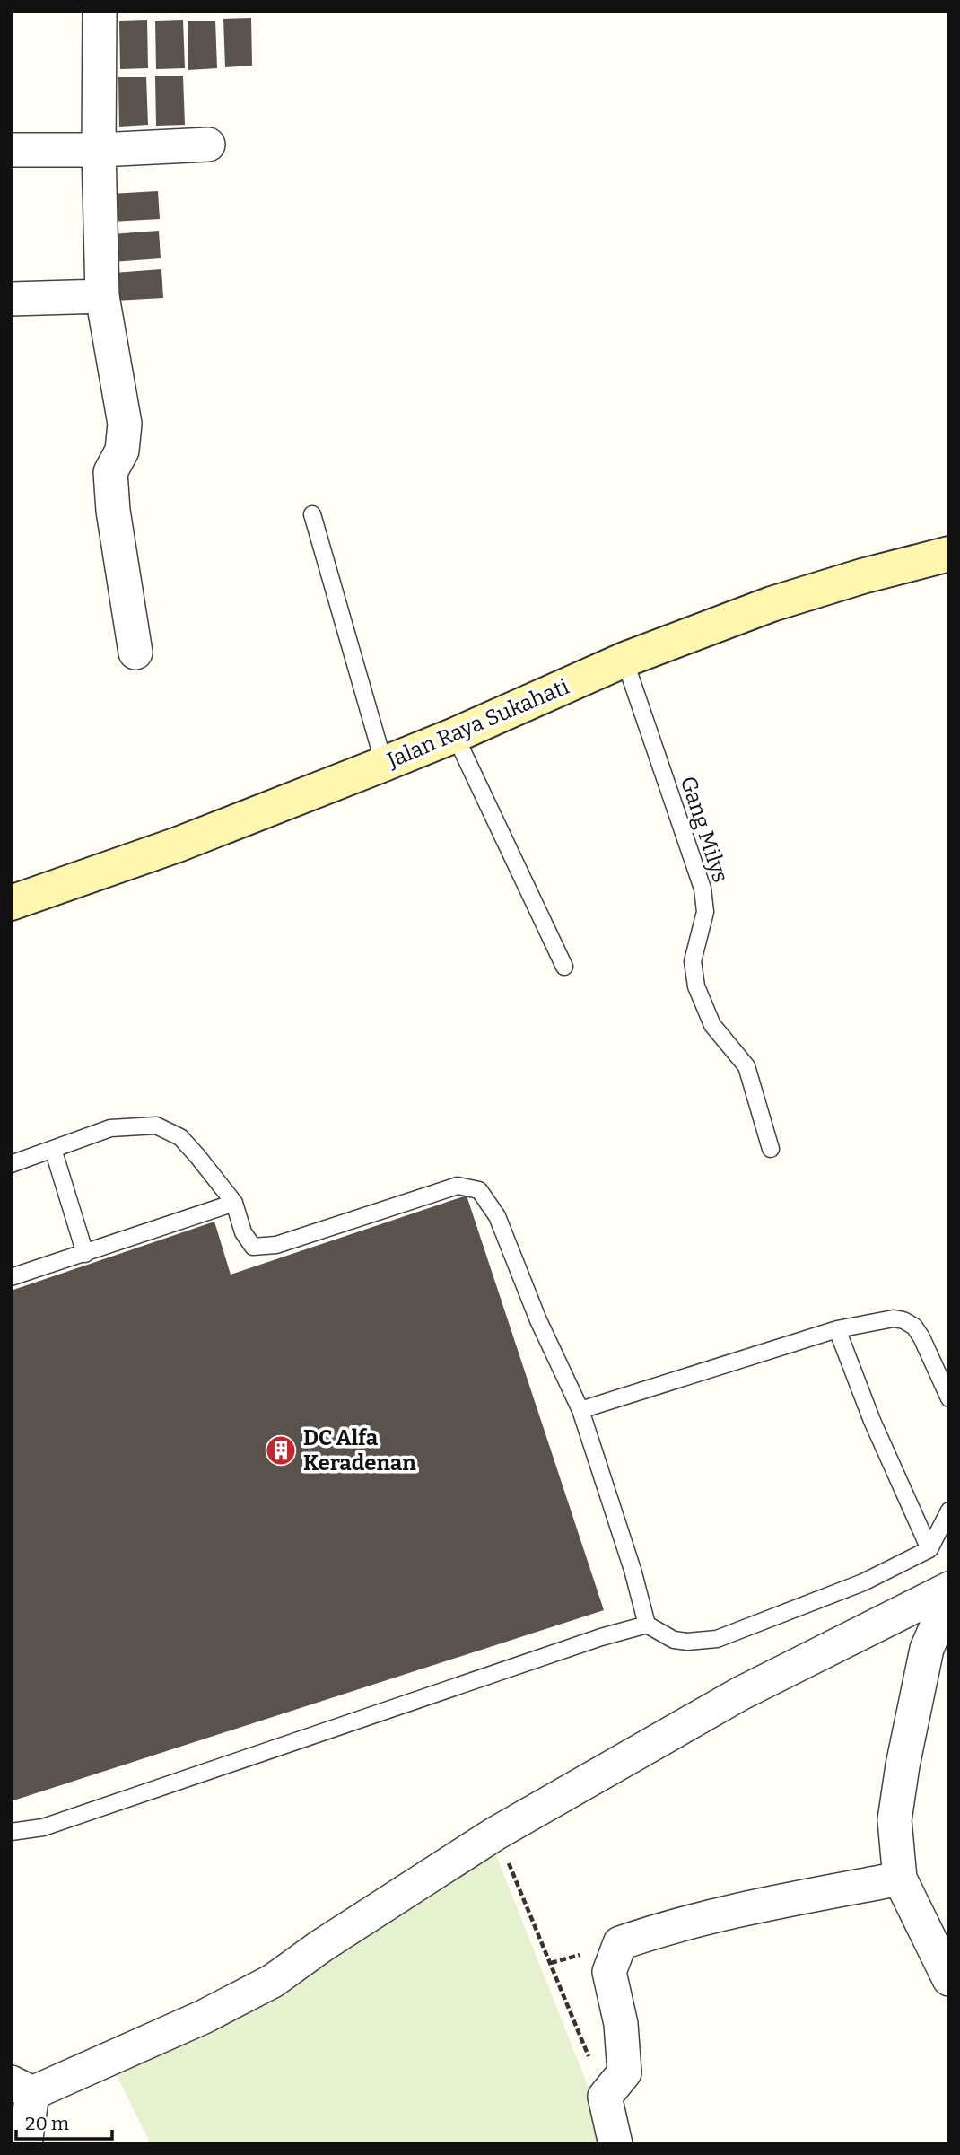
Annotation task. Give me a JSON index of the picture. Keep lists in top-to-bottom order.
{
  "streets": {
    "main road": ["Jalan Raya Sukahati"],
    "lane": ["Gang Milys"]
  },
  "crossings": [
    ["Jalan Raya Sukahati", "Gang Milys"]
  ],
  "places": {
    "building": ["DC Alfa Keradenan"]
  },
  "scale_bar": "20 m"
}
